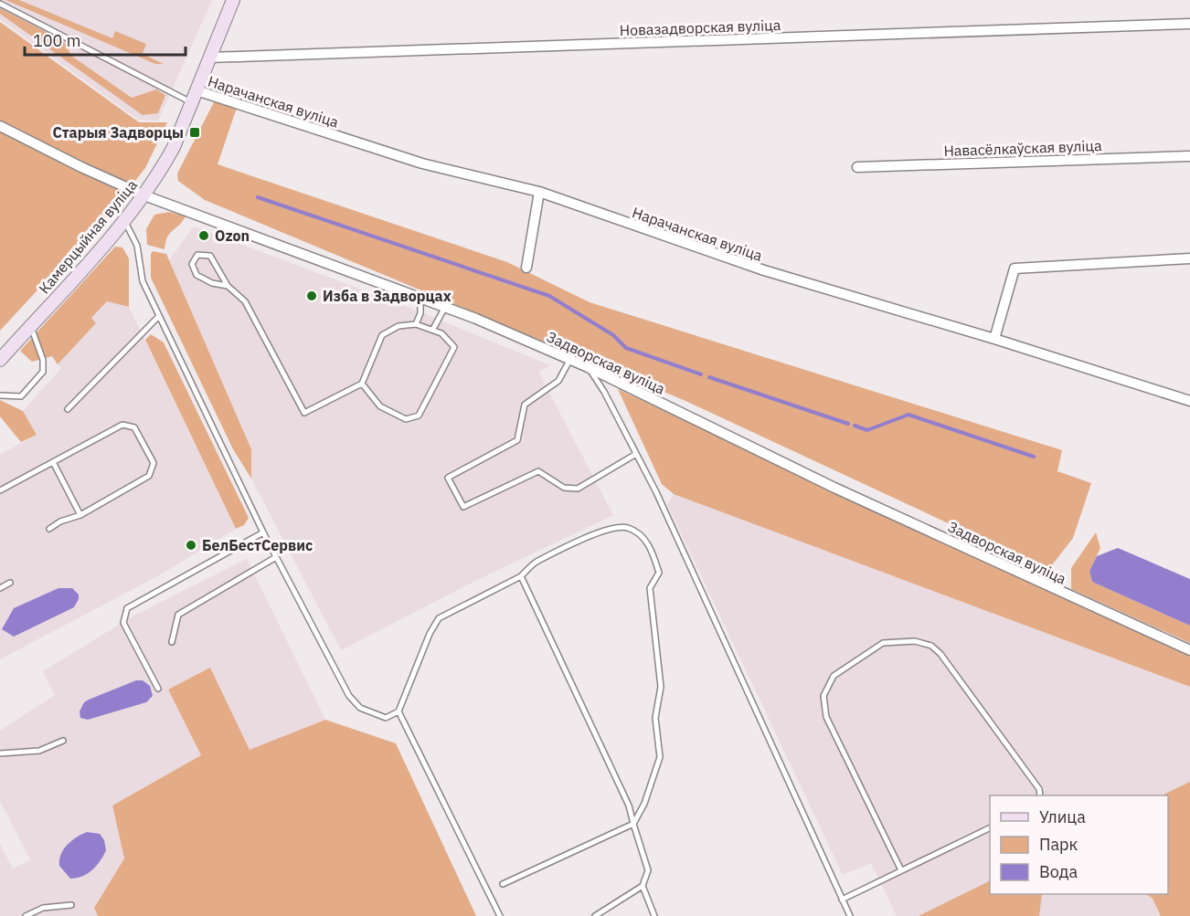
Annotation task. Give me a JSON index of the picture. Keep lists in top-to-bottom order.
{
  "streets": {
    "main road": ["Камерцыйная вуліца"],
    "street": [
      "Новазадворская вуліца",
      "Нарачанская вуліца",
      "Навасёлкаўская вуліца",
      "Задворская вуліца"
    ]
  },
  "crossings": [
    ["Новазадворская вуліца", "Камерцыйная вуліца"],
    ["Нарачанская вуліца", "Камерцыйная вуліца"],
    ["Камерцыйная вуліца", "Задворская вуліца"]
  ],
  "places": {
    "transit": ["Старыя Задворцы"],
    "other": ["Ozon", "Изба в Задворцах", "БелБестСервис"]
  },
  "legend": ["Улица", "Парк", "Вода"],
  "scale_bar": "100 m"
}
